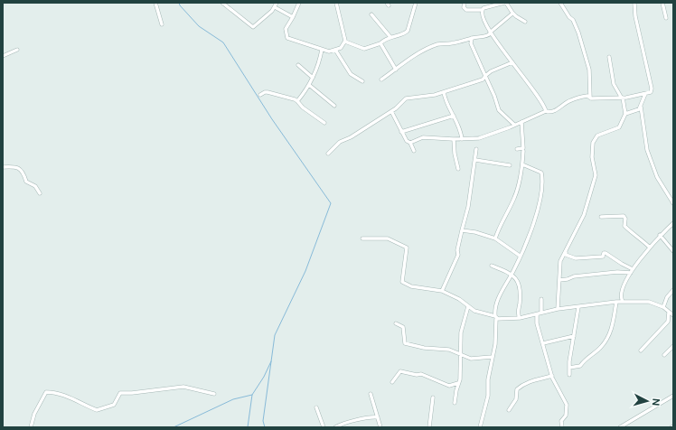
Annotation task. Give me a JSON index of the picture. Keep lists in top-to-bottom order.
{
  "north": "right"
}
